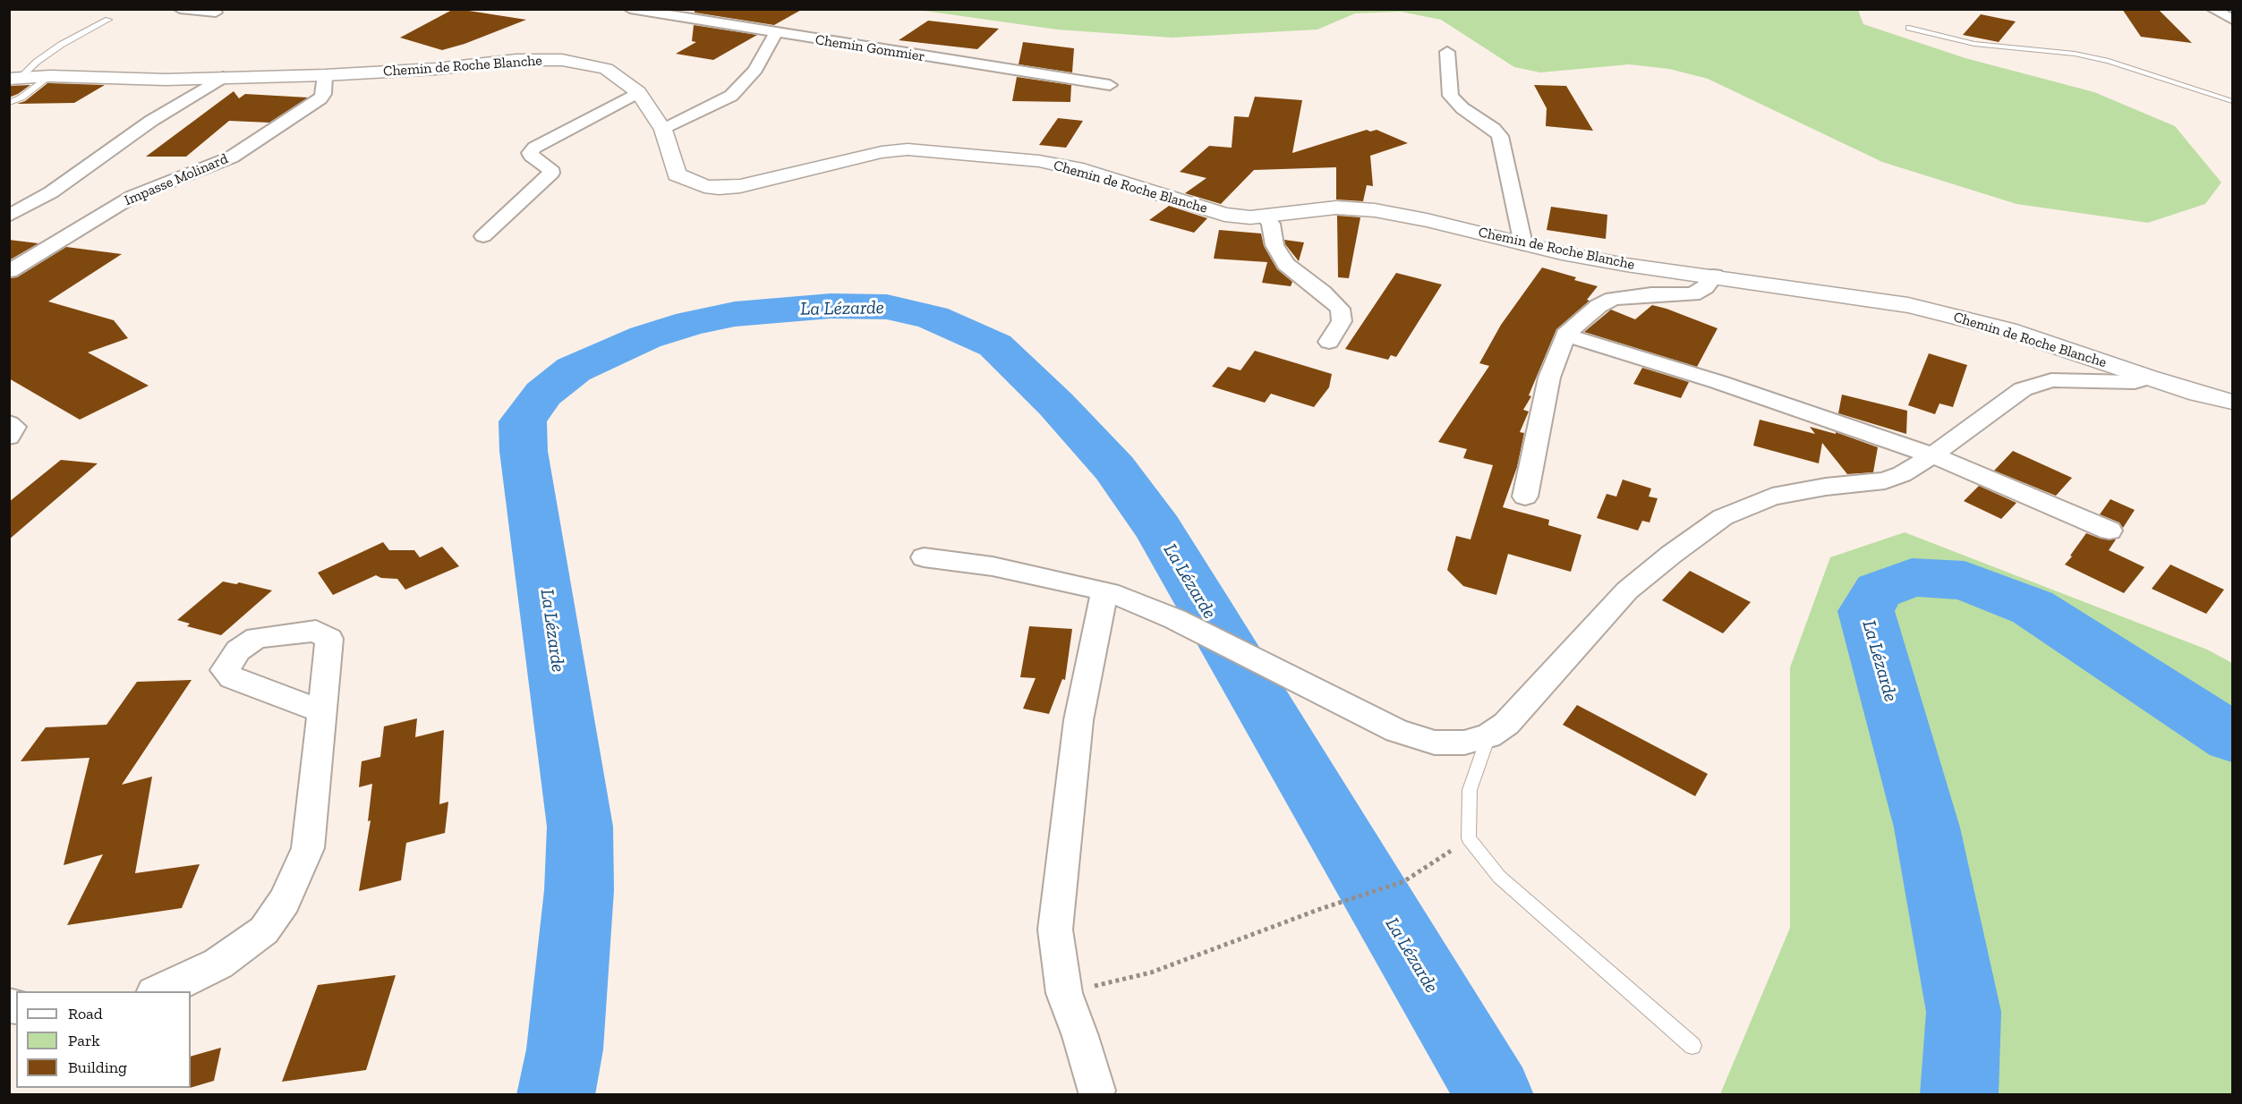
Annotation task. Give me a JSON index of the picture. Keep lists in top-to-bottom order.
{
  "streets": {
    "main road": ["Chemin de Roche Blanche"],
    "street": ["Chemin Gommier", "Impasse Molinard"]
  },
  "crossings": [
    ["Chemin de Roche Blanche", "Impasse Molinard"]
  ],
  "water": ["La Lézarde"],
  "legend": ["Road", "Park", "Building"]
}
